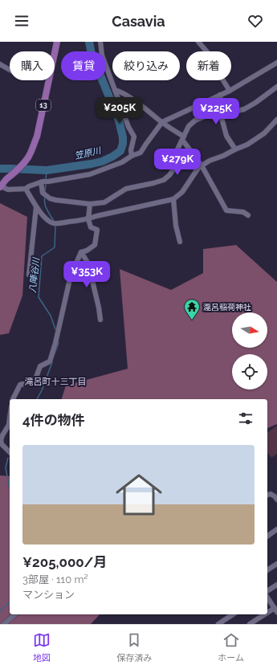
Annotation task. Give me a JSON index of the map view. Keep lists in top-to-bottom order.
{
  "streets": {
    "main road": ["13"]
  },
  "districts": ["滝呂町十三丁目"],
  "water": ["笠原川", "八陣谷川"],
  "places": {
    "temple": ["瀧呂稲荷神社"]
  },
  "north": "right",
  "page": {
    "header": "Casavia",
    "chip": [
      "購入",
      "賃貸",
      "絞り込み",
      "新着"
    ],
    "price": [
      "¥205K",
      "¥225K",
      "¥279K",
      "¥353K"
    ],
    "heading": "4件の物件",
    "list": [
      {
        "name": "¥205,000/月",
        "note": "3部屋 · 110 m² · マンション"
      }
    ],
    "tabs": ["地図", "保存済み", "ホーム"]
  }
}
